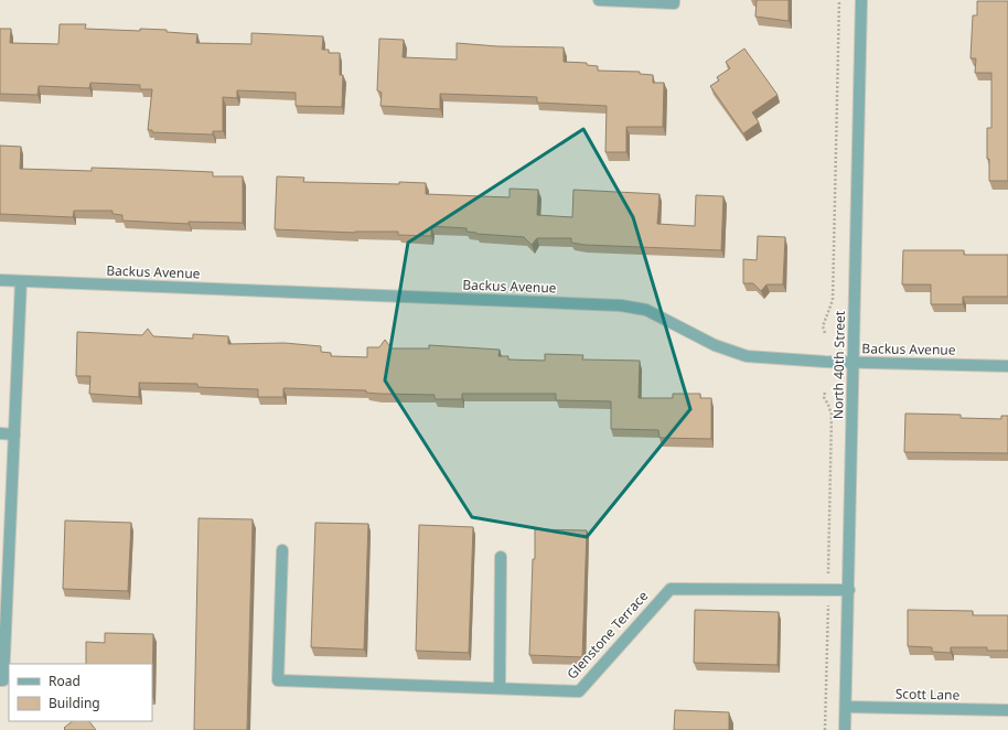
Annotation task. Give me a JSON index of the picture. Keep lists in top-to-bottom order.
{
  "streets": {
    "street": [
      "Backus Avenue",
      "North 40th Street",
      "Glenstone Terrace",
      "Scott Lane"
    ]
  },
  "crossings": [
    ["Backus Avenue", "North 40th Street"],
    ["North 40th Street", "Glenstone Terrace"],
    ["North 40th Street", "Scott Lane"]
  ],
  "legend": ["Road", "Building"]
}
